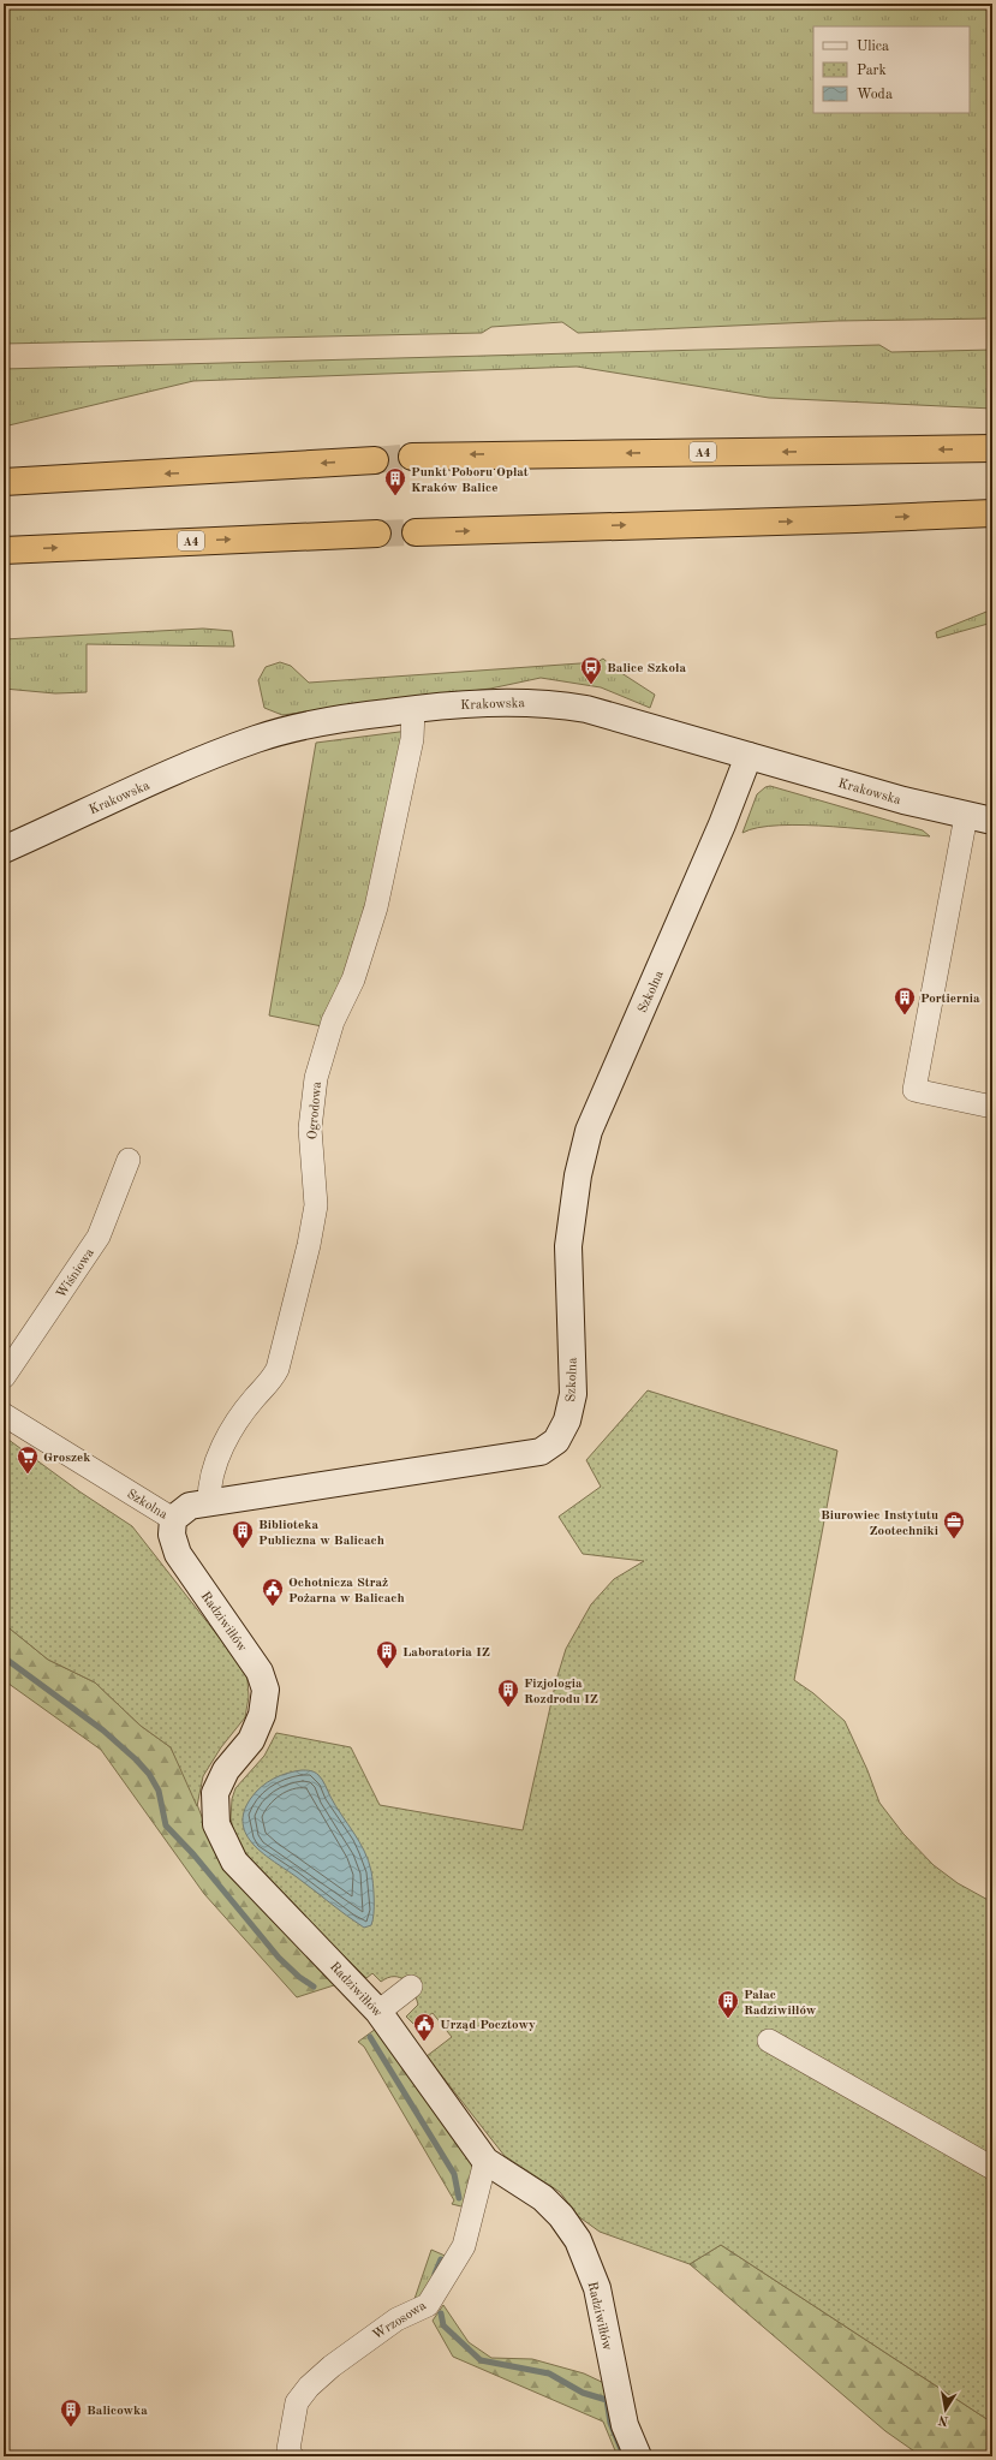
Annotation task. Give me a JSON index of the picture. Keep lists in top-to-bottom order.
{
  "streets": {
    "highway": ["A4"],
    "street": [
      "Krakowska",
      "Szkolna",
      "Ogrodowa",
      "Wiśniowa",
      "Radziwiłłów",
      "Wrzosowa"
    ]
  },
  "crossings": [
    ["Krakowska", "Szkolna"],
    ["Krakowska", "Ogrodowa"],
    ["Szkolna", "Ogrodowa"],
    ["Szkolna", "Radziwiłłów"],
    ["Radziwiłłów", "Wrzosowa"]
  ],
  "places": {
    "building": [
      "Punkt Poboru Opłat Kraków Balice",
      "Portiernia",
      "Biblioteka Publiczna w Balicach",
      "Laboratoria IZ",
      "Fizjologia Rozdrodu IZ",
      "Pałac Radziwiłłów",
      "Balicowka"
    ],
    "bus stop": ["Balice Szkoła"],
    "supermarket": ["Groszek"],
    "office": ["Biurowiec Instytutu Zootechniki"],
    "public building": ["Ochotnicza Straż Pożarna w Balicach", "Urząd Pocztowy"]
  },
  "legend": ["Ulica", "Park", "Woda"],
  "north": "bottom"
}
